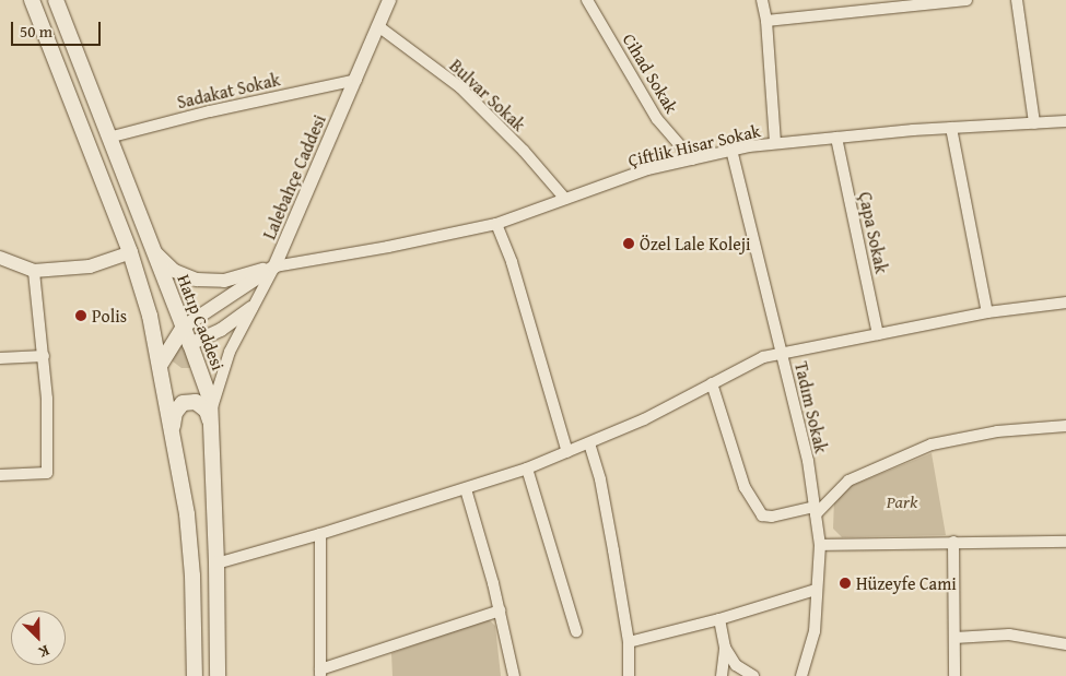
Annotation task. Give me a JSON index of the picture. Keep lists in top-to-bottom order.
{
  "streets": {
    "main road": ["Hatıp Caddesi"],
    "street": [
      "Cihad Sokak",
      "Sadakat Sokak",
      "Bulvar Sokak",
      "Çiftlik Hisar Sokak",
      "Lalebahçe Caddesi",
      "Çapa Sokak",
      "Tadım Sokak"
    ]
  },
  "crossings": [
    ["Cihad Sokak", "Çiftlik Hisar Sokak"],
    ["Sadakat Sokak", "Lalebahçe Caddesi"],
    ["Sadakat Sokak", "Hatıp Caddesi"],
    ["Bulvar Sokak", "Çiftlik Hisar Sokak"],
    ["Bulvar Sokak", "Lalebahçe Caddesi"],
    ["Çiftlik Hisar Sokak", "Lalebahçe Caddesi"],
    ["Çiftlik Hisar Sokak", "Çapa Sokak"],
    ["Çiftlik Hisar Sokak", "Tadım Sokak"],
    ["Lalebahçe Caddesi", "Hatıp Caddesi"]
  ],
  "parks": ["Park"],
  "places": ["Özel Lale Koleji", "Polis", "Hüzeyfe Cami"],
  "scale_bar": "50 m",
  "north": "bottom right"
}
